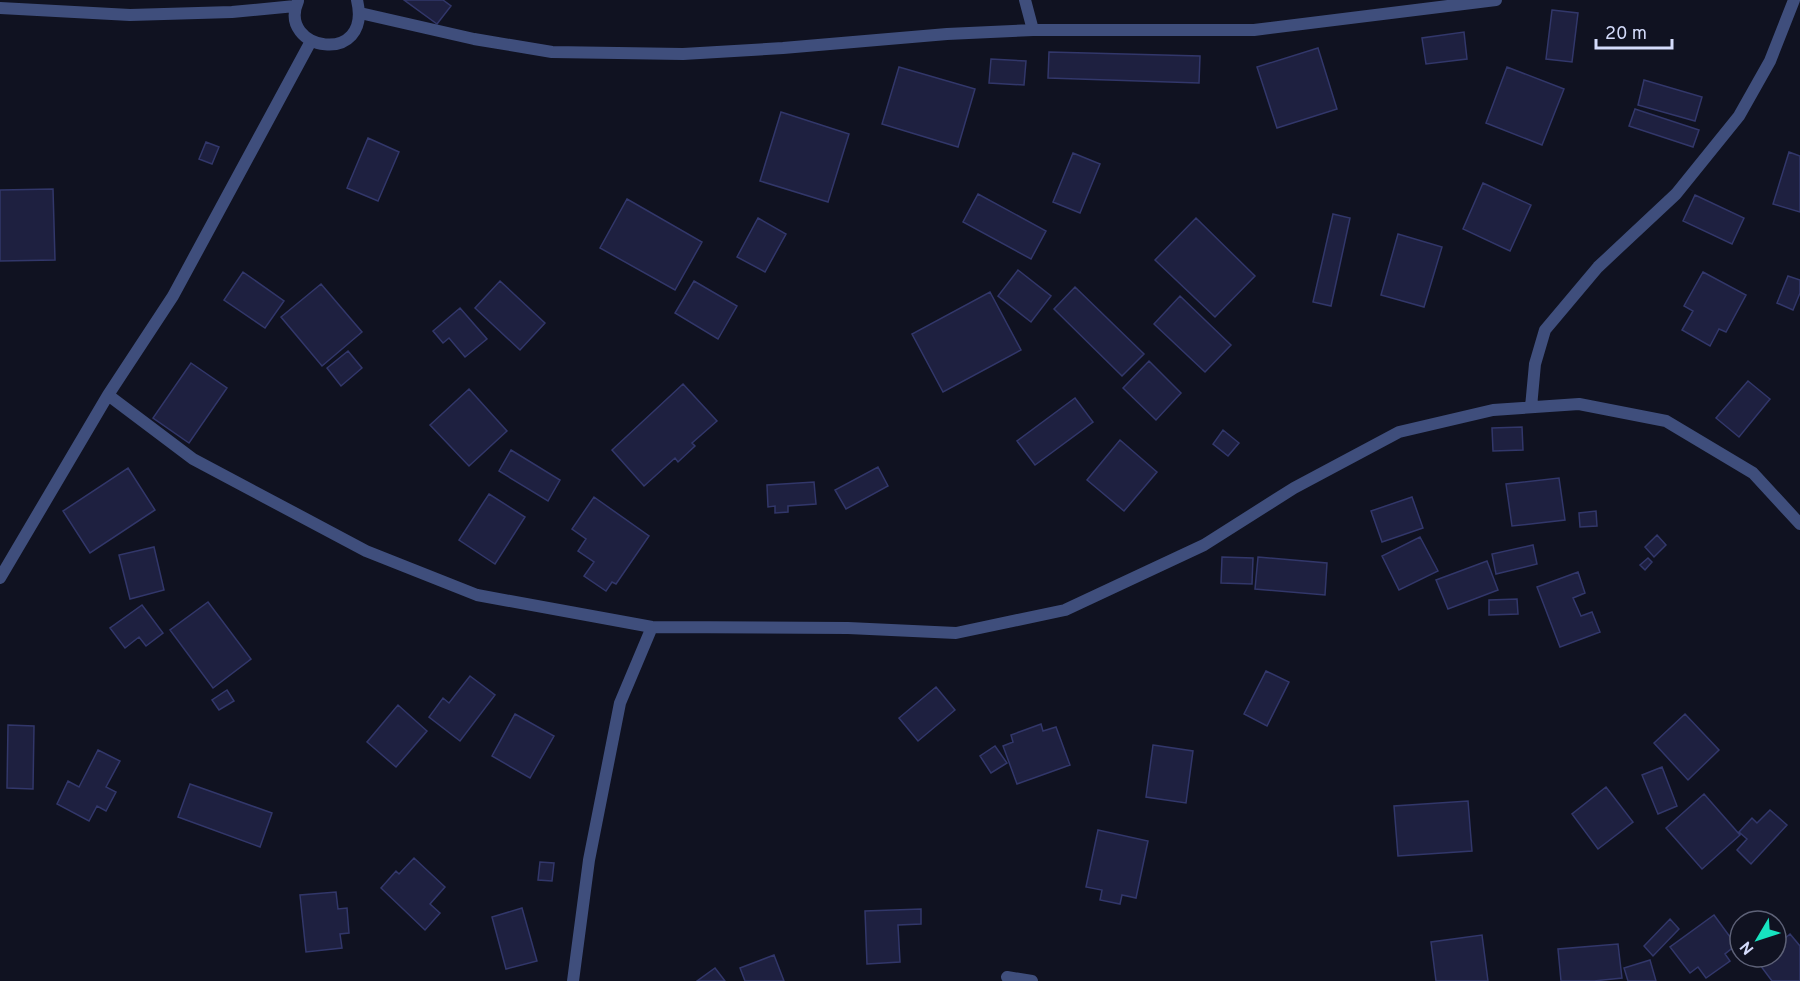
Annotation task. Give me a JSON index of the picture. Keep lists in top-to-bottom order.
{
  "scale_bar": "20 m",
  "north": "bottom left"
}
